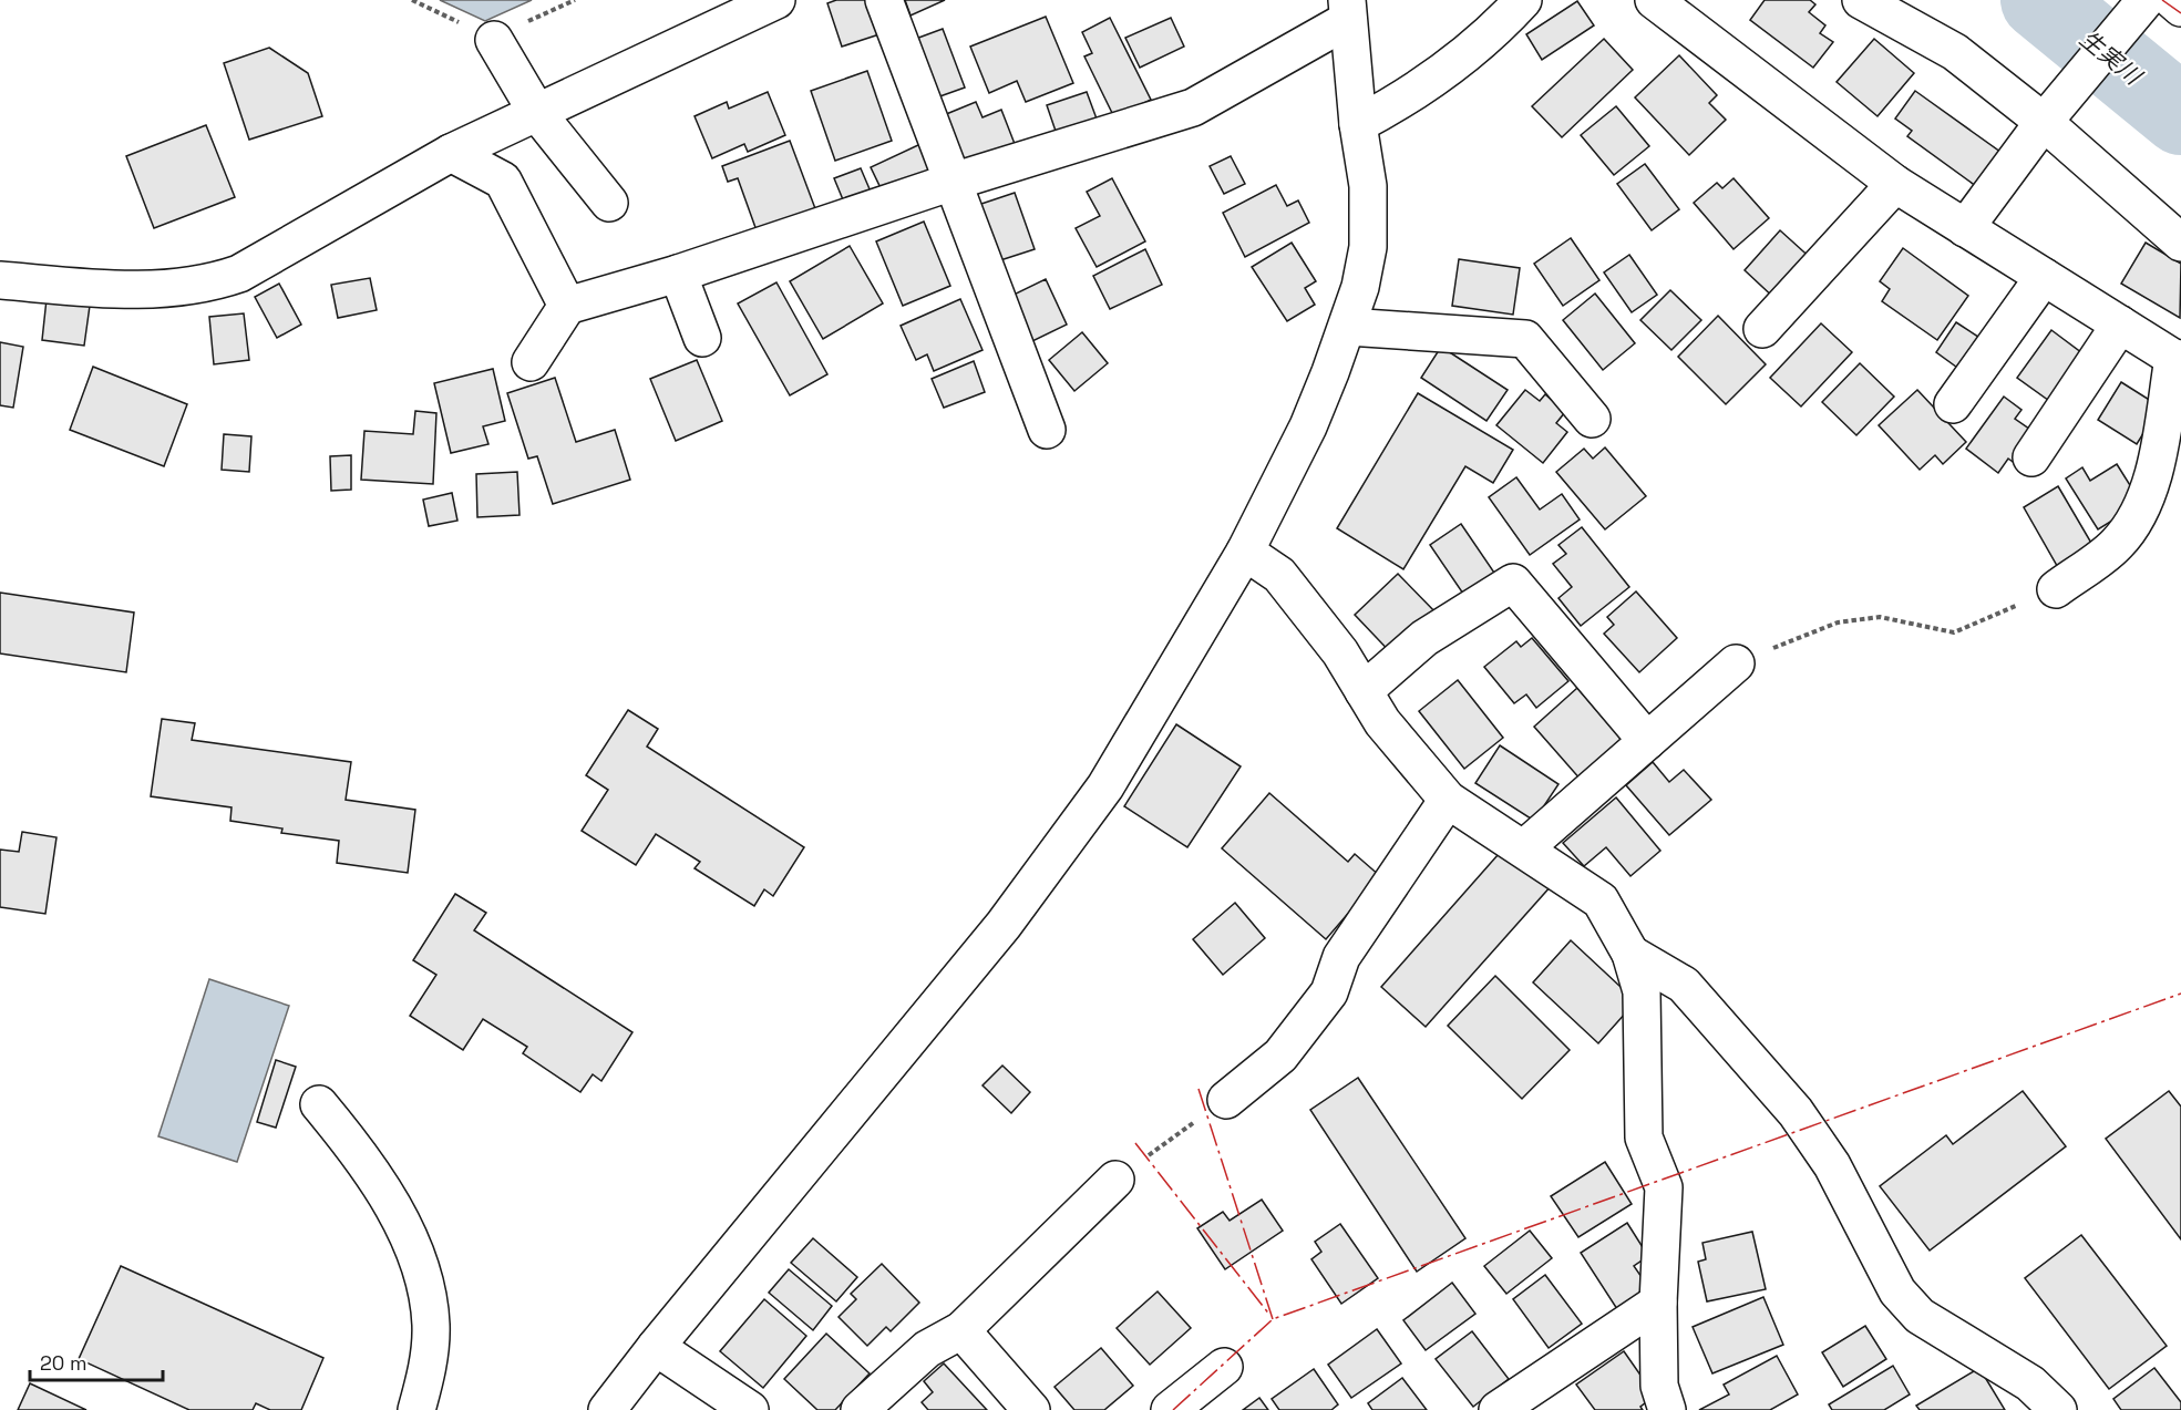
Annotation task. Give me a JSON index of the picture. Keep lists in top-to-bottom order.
{
  "water": ["生実川"],
  "scale_bar": "20 m"
}
